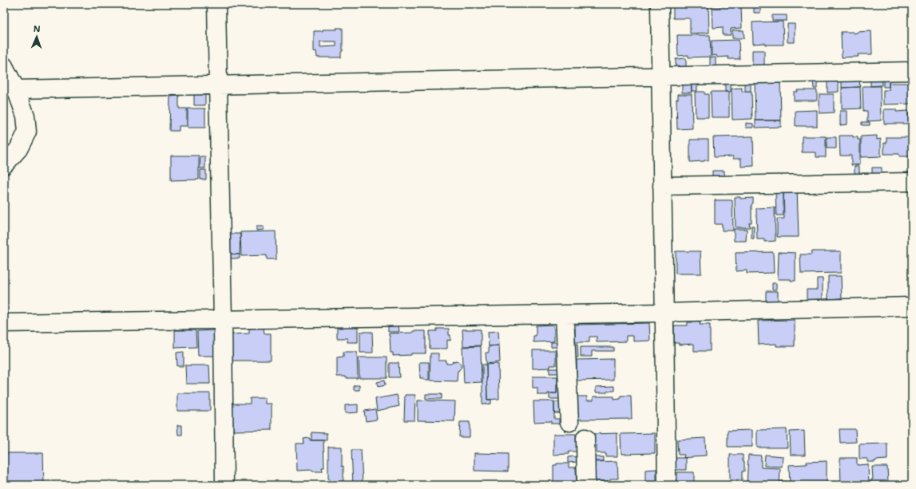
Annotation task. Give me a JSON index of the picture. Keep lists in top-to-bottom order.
{
  "north": "top"
}
